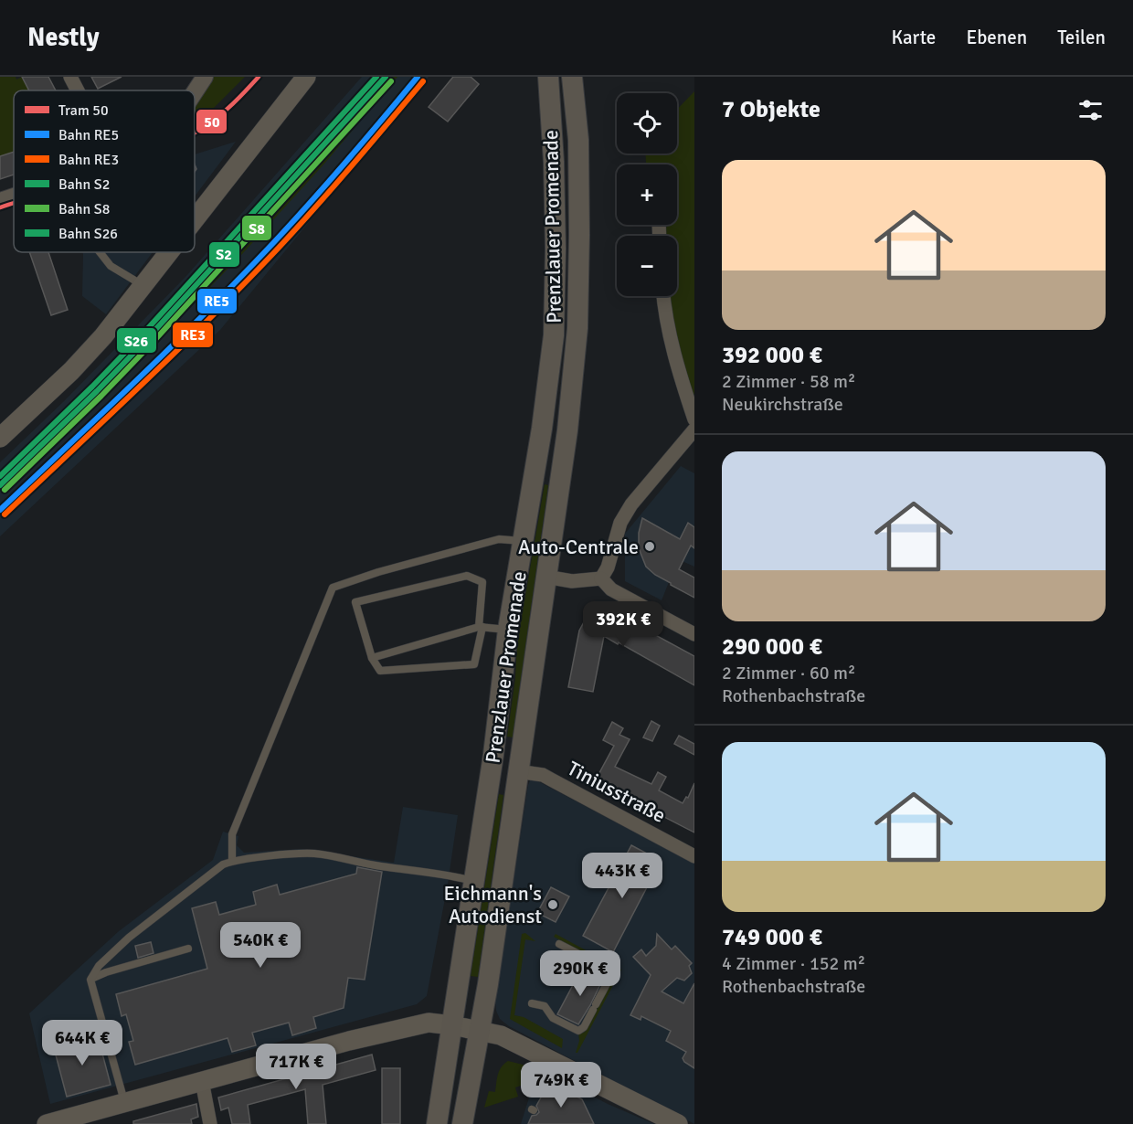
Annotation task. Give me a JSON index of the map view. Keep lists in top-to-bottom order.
{
  "streets": {
    "main road": ["Prenzlauer Promenade"],
    "street": ["Tiniusstraße"]
  },
  "crossings": [
    ["Prenzlauer Promenade", "Tiniusstraße"]
  ],
  "places": ["Auto-Centrale", "Eichmann's Autodienst"],
  "lines": [
    "tram line 50",
    "rail line RE5",
    "rail line S2",
    "rail line S26",
    "rail line RE3",
    "rail line S8"
  ],
  "legend": [
    "Tram 50",
    "Bahn RE5",
    "Bahn RE3",
    "Bahn S2",
    "Bahn S8",
    "Bahn S26"
  ],
  "page": {
    "header": "Nestly",
    "nav": ["Karte", "Ebenen", "Teilen"],
    "heading": "7 Objekte",
    "map_buttons": ["+", "−"],
    "list": [
      {
        "name": "392 000 €",
        "note": "2 Zimmer · 58 m² · Neukirchstraße"
      },
      {
        "name": "290 000 €",
        "note": "2 Zimmer · 60 m² · Rothenbachstraße"
      },
      {
        "name": "749 000 €",
        "note": "4 Zimmer · 152 m² · Rothenbachstraße"
      }
    ],
    "price": [
      "392K €",
      "443K €",
      "540K €",
      "290K €",
      "644K €",
      "717K €",
      "749K €"
    ]
  }
}
